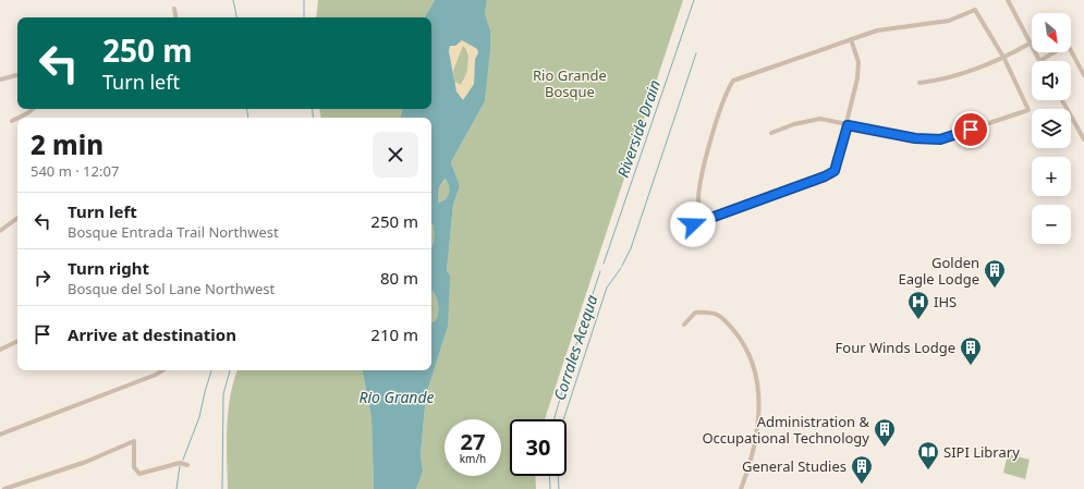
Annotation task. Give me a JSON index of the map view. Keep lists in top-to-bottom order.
{
  "water": ["Riverside Drain", "Corrales Acequa", "Rio Grande"],
  "parks": ["Rio Grande Bosque"],
  "places": {
    "building": [
      "Golden Eagle Lodge",
      "Four Winds Lodge",
      "Administration & Occupational Technology",
      "General Studies"
    ],
    "hospital": ["IHS"],
    "library": ["SIPI Library"]
  },
  "north": "bottom right",
  "page": {
    "map_buttons": ["+", "−"],
    "turn": ["250 m", "Turn left"],
    "heading": ["2 min", "540 m · 12:07"],
    "list": [
      {
        "name": "Turn left",
        "note": "Bosque Entrada Trail Northwest",
        "value": "250 m"
      },
      {
        "name": "Turn right",
        "note": "Bosque del Sol Lane Northwest",
        "value": "80 m"
      },
      {
        "name": "Arrive at destination",
        "value": "210 m"
      }
    ],
    "speed": "27 km/h",
    "limit": "30"
  }
}
